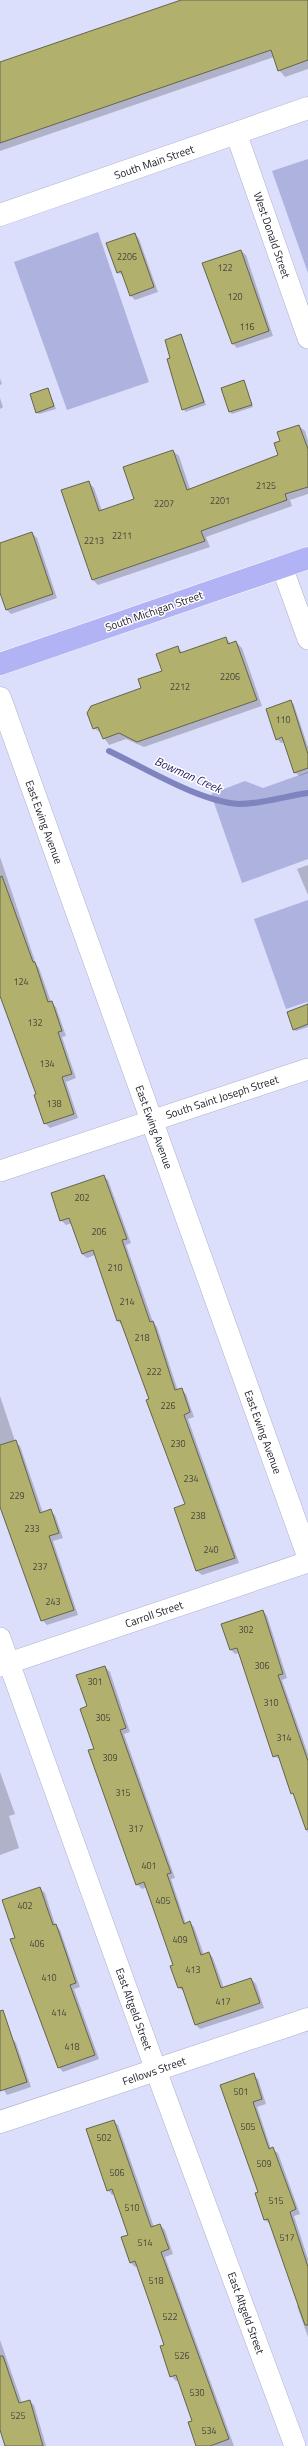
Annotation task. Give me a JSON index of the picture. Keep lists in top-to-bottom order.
{
  "streets": {
    "main road": ["South Michigan Street"],
    "street": [
      "South Main Street",
      "West Donald Street",
      "East Ewing Avenue",
      "South Saint Joseph Street",
      "Carroll Street",
      "East Altgeld Street",
      "Fellows Street"
    ]
  },
  "crossings": [
    ["South Main Street", "West Donald Street"],
    ["East Ewing Avenue", "South Saint Joseph Street"],
    ["Carroll Street", "East Altgeld Street"],
    ["East Altgeld Street", "Fellows Street"]
  ],
  "water": ["Bowman Creek"],
  "house_numbers": [
    "2206",
    "122",
    "120",
    "116",
    "2125",
    "2201",
    "2207",
    "2211",
    "2213",
    "2206",
    "2212",
    "110",
    "124",
    "132",
    "134",
    "138",
    "202",
    "206",
    "210",
    "214",
    "218",
    "222",
    "226",
    "230",
    "234",
    "229",
    "238",
    "233",
    "240",
    "237",
    "243",
    "302",
    "306",
    "301",
    "310",
    "305",
    "314",
    "309",
    "315",
    "317",
    "401",
    "405",
    "402",
    "409",
    "406",
    "413",
    "410",
    "417",
    "414",
    "418",
    "501",
    "505",
    "502",
    "509",
    "506",
    "515",
    "510",
    "517",
    "514",
    "518",
    "522",
    "526",
    "530",
    "525",
    "534"
  ]
}
